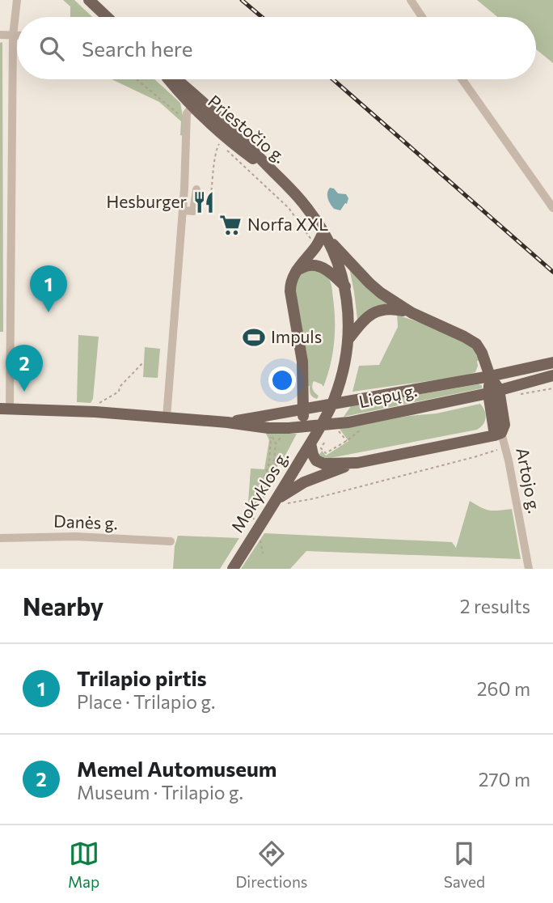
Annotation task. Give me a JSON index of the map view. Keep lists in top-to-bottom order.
{
  "streets": {
    "main road": ["Priestočio g.", "Liepų g.", "Mokyklos g."],
    "street": ["Artojo g.", "Danės g."]
  },
  "crossings": [
    ["Priestočio g.", "Mokyklos g."]
  ],
  "places": {
    "restaurant": ["Hesburger"],
    "supermarket": ["Norfa XXL"],
    "sports": ["Impuls"]
  },
  "page": {
    "search": "Search here",
    "pins": ["1", "2"],
    "heading": ["Nearby", "2 results"],
    "list": [
      {
        "mark": "1",
        "name": "Trilapio pirtis",
        "note": "Place · Trilapio g.",
        "value": "260 m"
      },
      {
        "mark": "2",
        "name": "Memel Automuseum",
        "note": "Museum · Trilapio g.",
        "value": "270 m"
      }
    ],
    "nav": ["Map", "Directions", "Saved"]
  }
}
